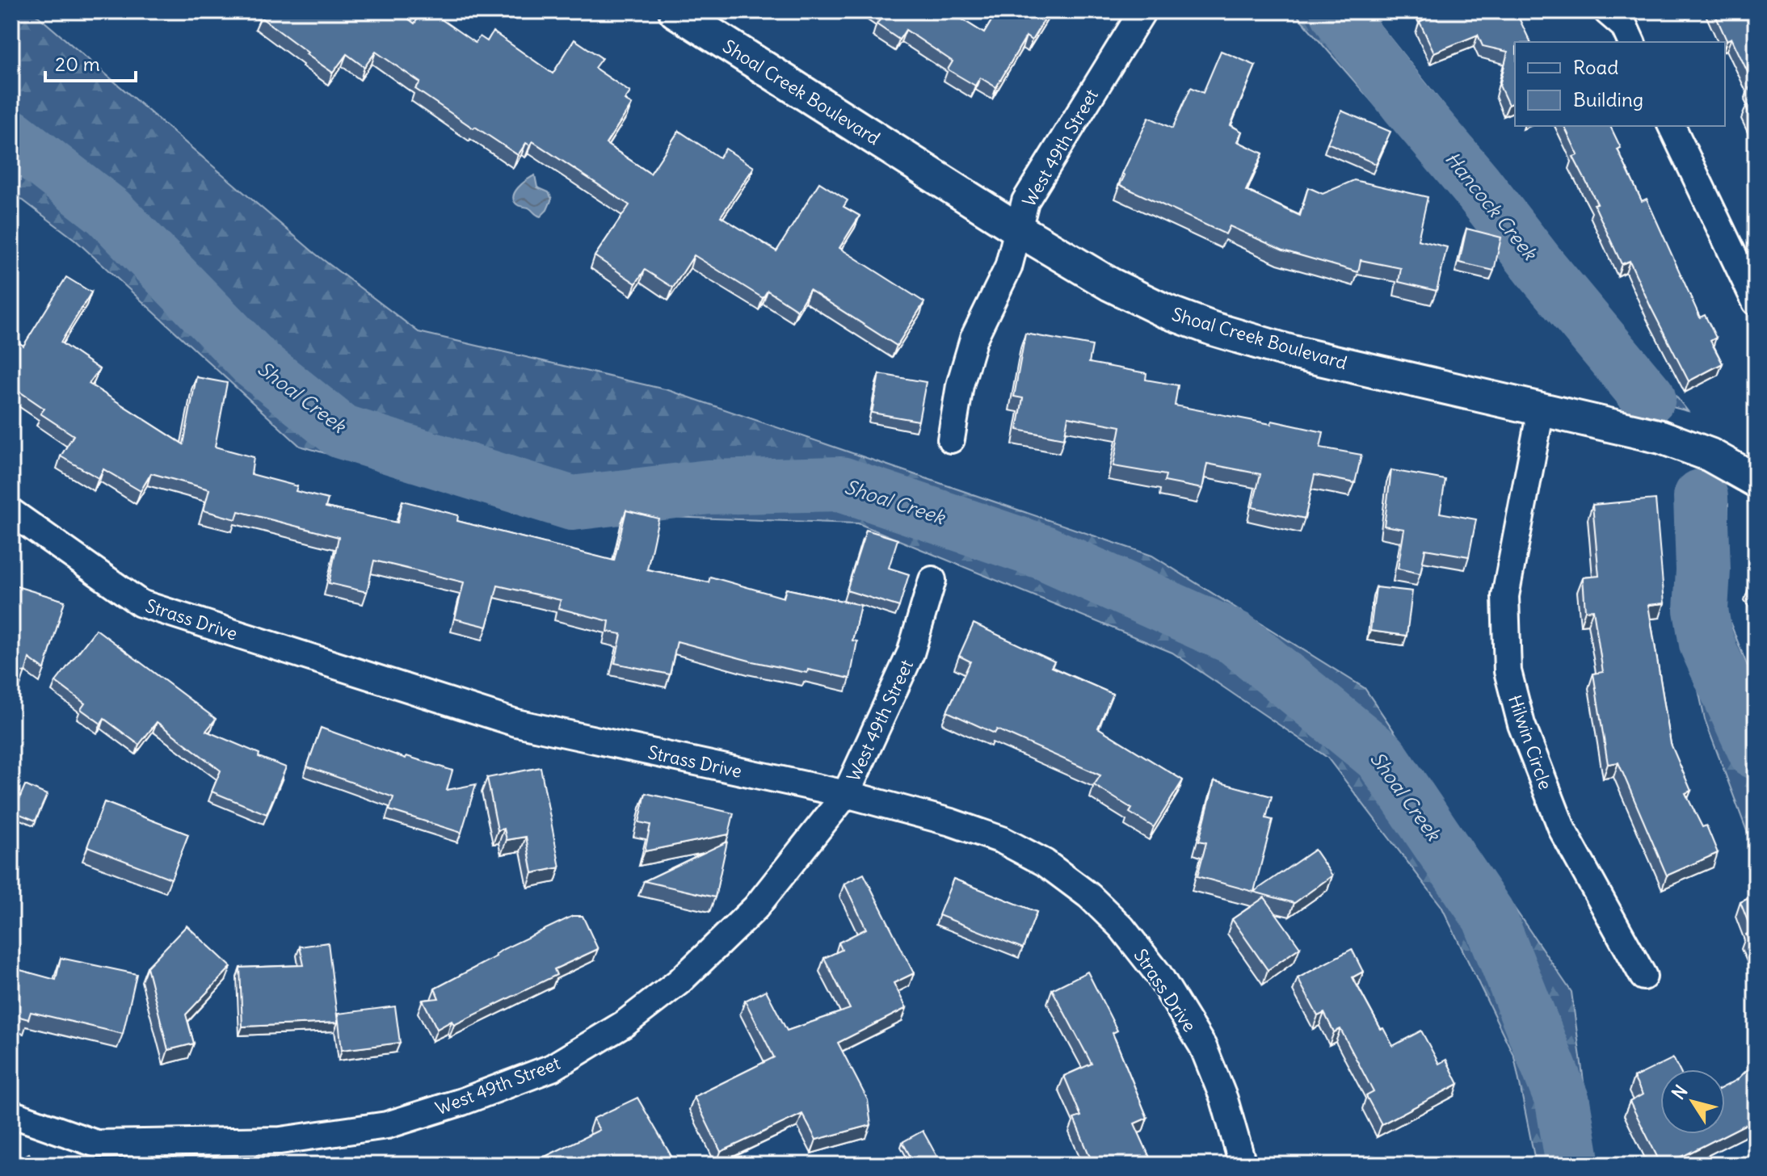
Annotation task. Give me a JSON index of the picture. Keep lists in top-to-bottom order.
{
  "streets": {
    "street": [
      "Shoal Creek Boulevard",
      "West 49th Street",
      "Strass Drive",
      "Hilwin Circle"
    ]
  },
  "crossings": [
    ["Shoal Creek Boulevard", "West 49th Street"],
    ["Shoal Creek Boulevard", "Hilwin Circle"],
    ["West 49th Street", "Strass Drive"]
  ],
  "water": ["Hancock Creek", "Shoal Creek"],
  "legend": ["Road", "Building"],
  "scale_bar": "20 m",
  "north": "top left"
}
